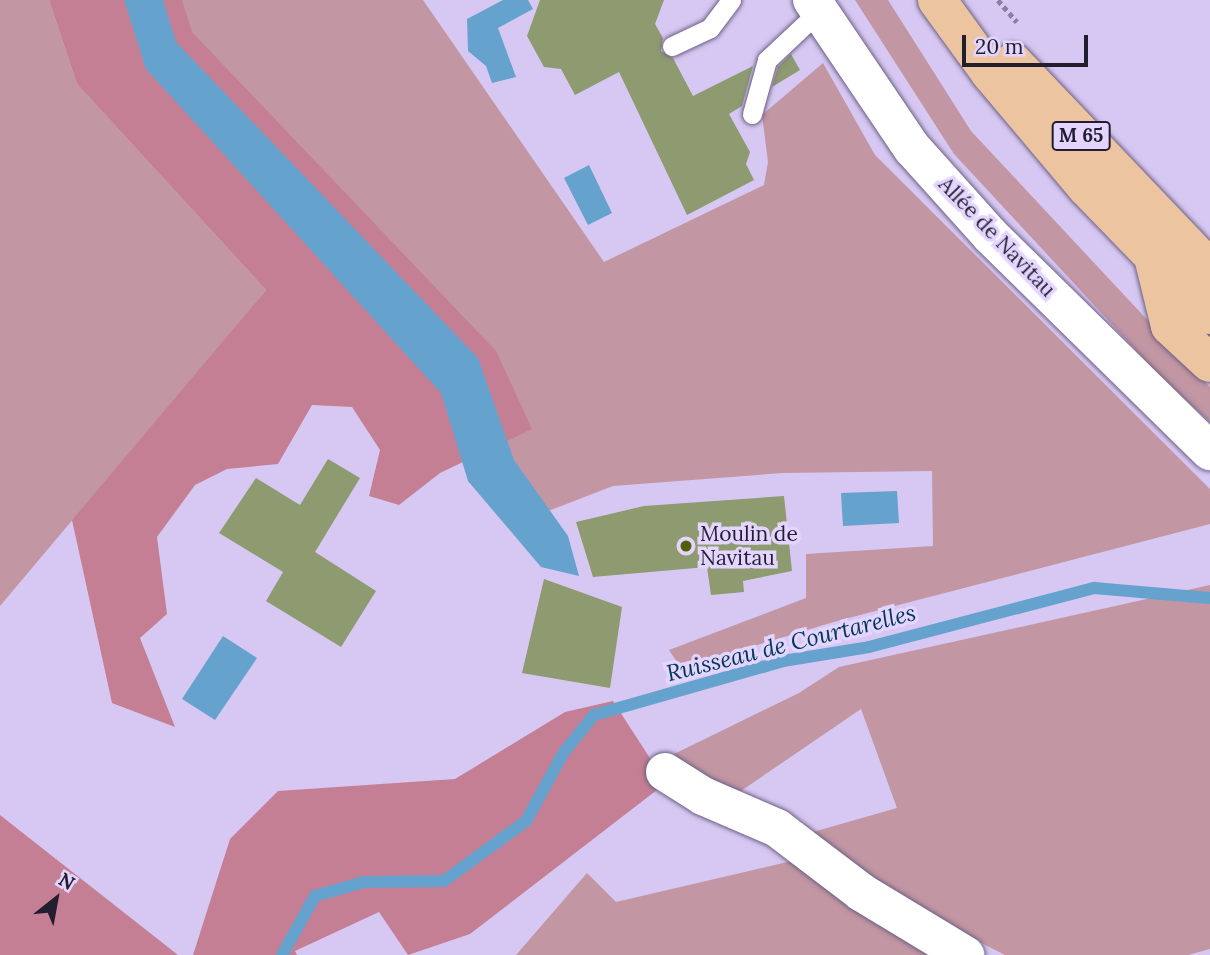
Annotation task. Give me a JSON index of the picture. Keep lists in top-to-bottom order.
{
  "streets": {
    "main road": ["M 65"],
    "street": ["Allée de Navitau"]
  },
  "water": ["Ruisseau de Courtarelles"],
  "places": ["Moulin de Navitau"],
  "scale_bar": "20 m",
  "north": "top right"
}
